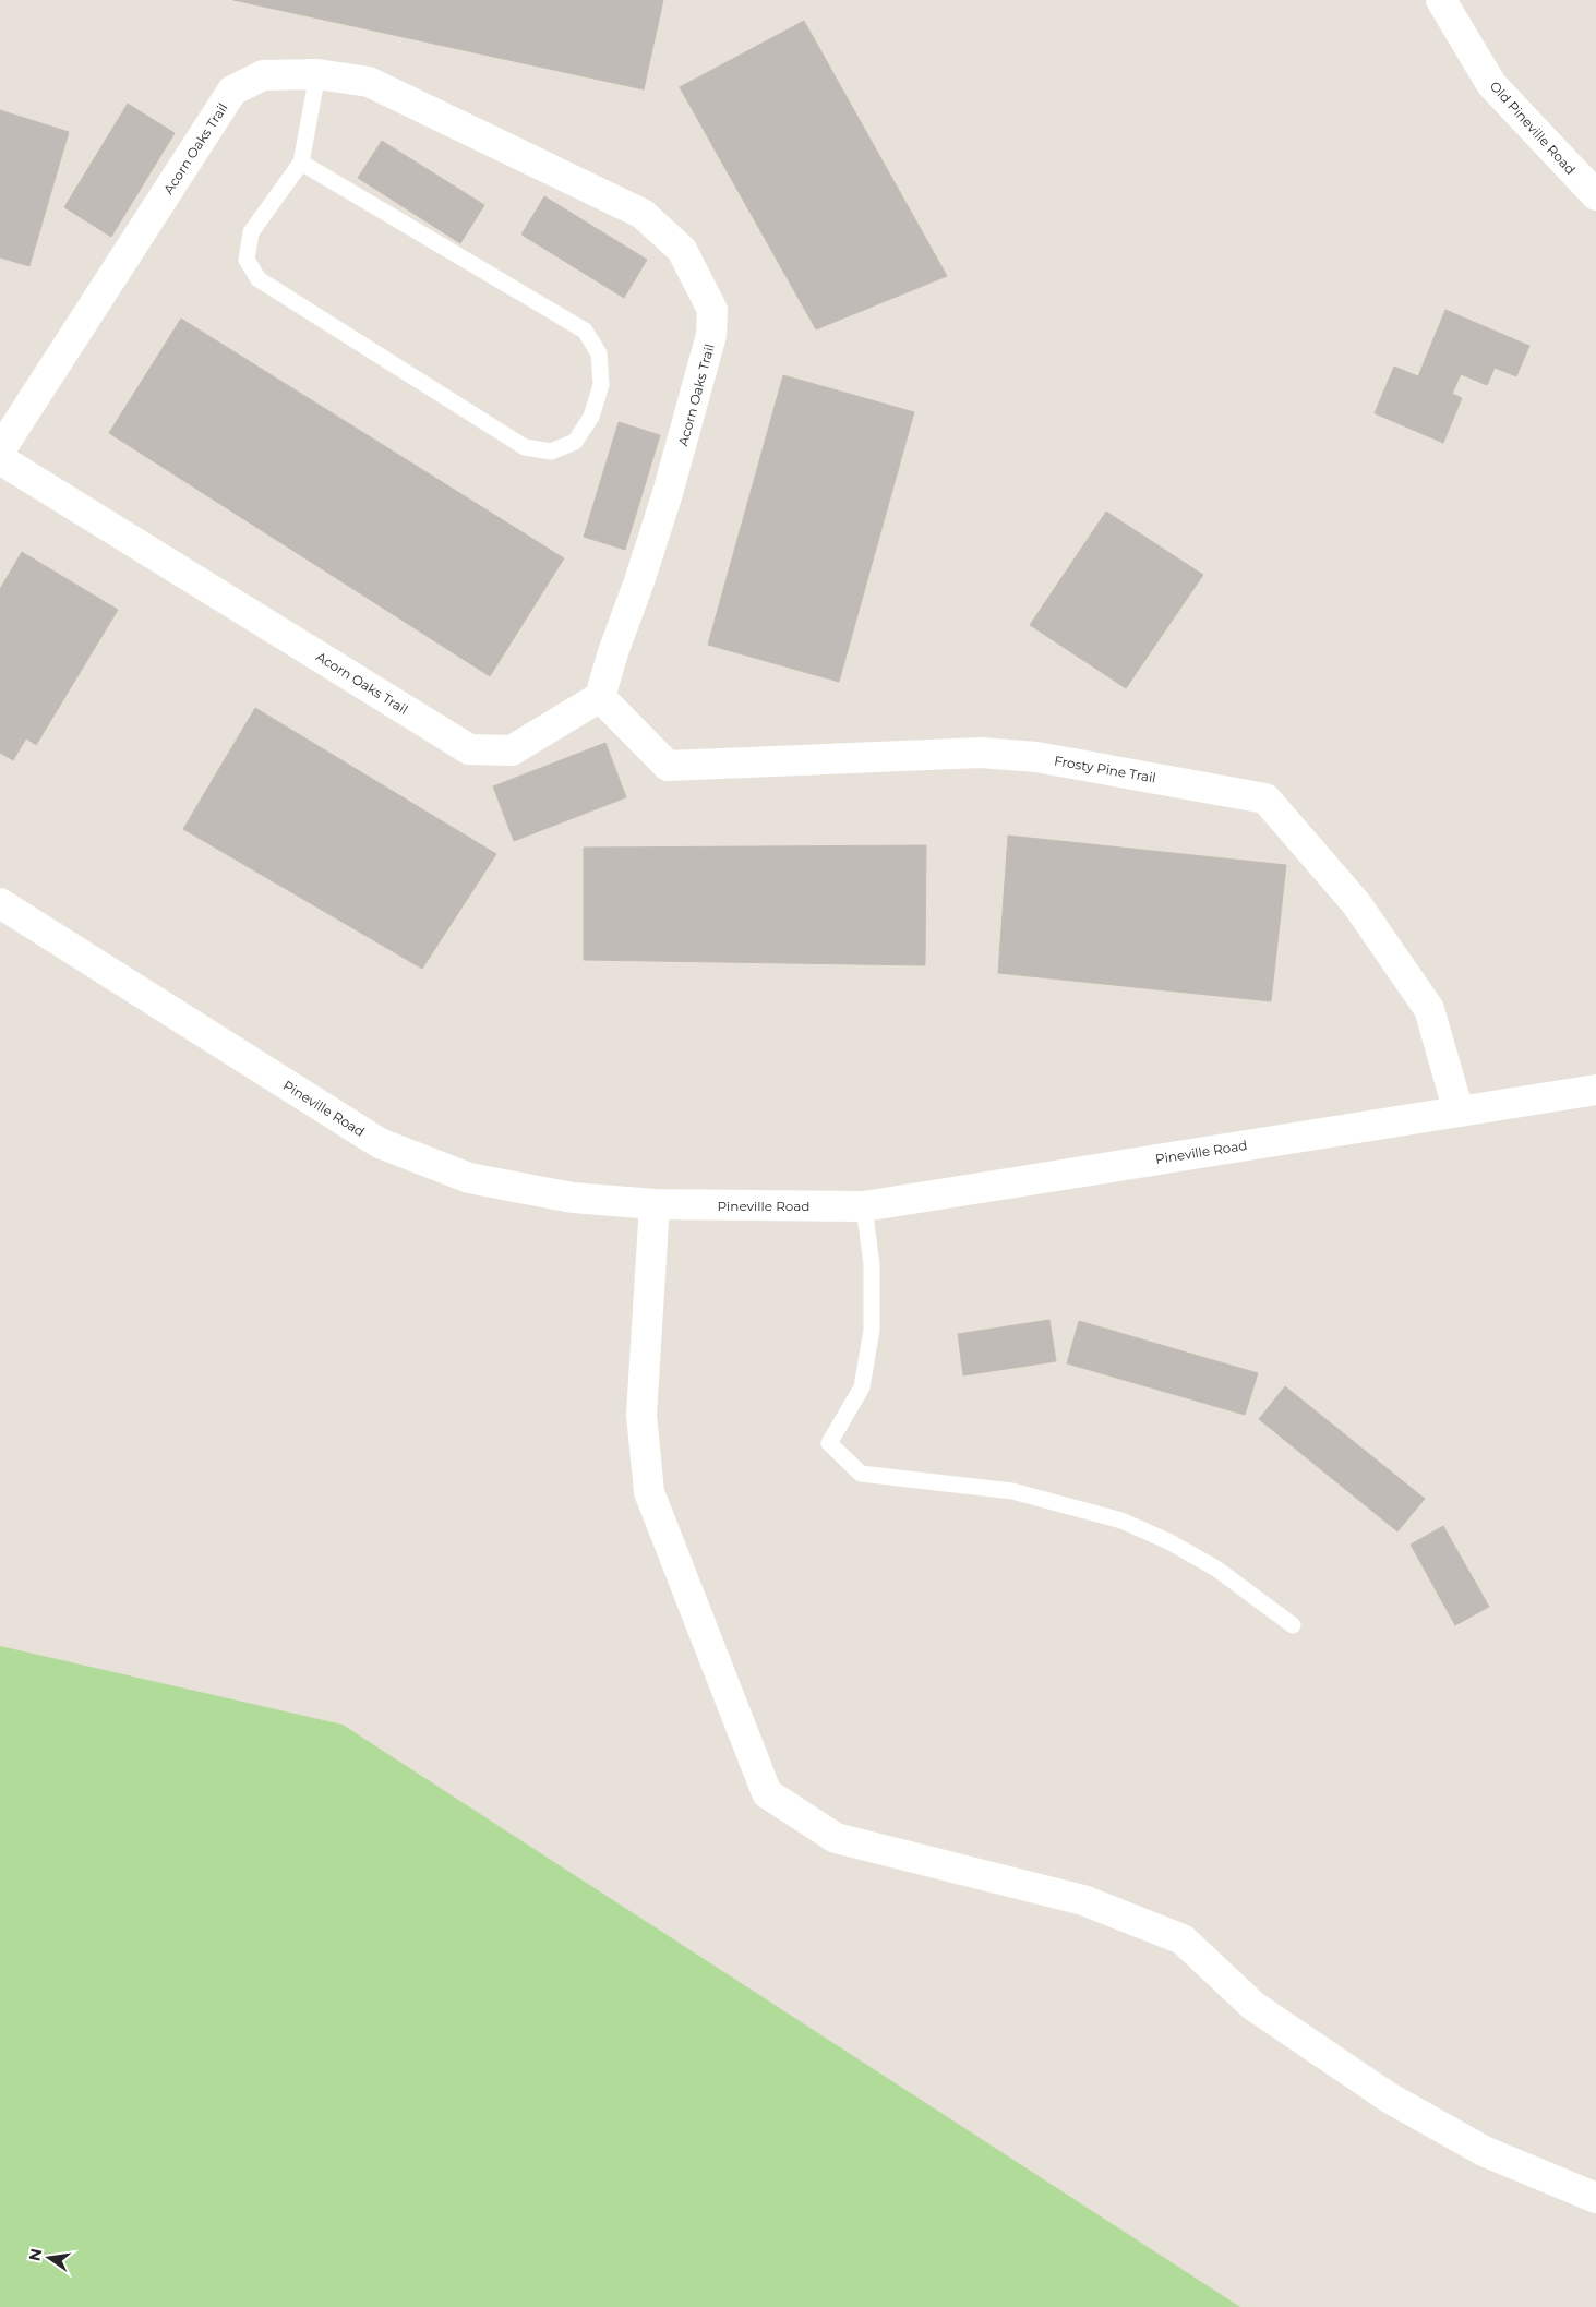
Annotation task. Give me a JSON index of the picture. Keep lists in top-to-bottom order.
{
  "streets": {
    "street": [
      "Old Pineville Road",
      "Acorn Oaks Trail",
      "Frosty Pine Trail",
      "Pineville Road"
    ]
  },
  "crossings": [
    ["Acorn Oaks Trail", "Frosty Pine Trail"],
    ["Frosty Pine Trail", "Pineville Road"]
  ],
  "north": "left"
}
